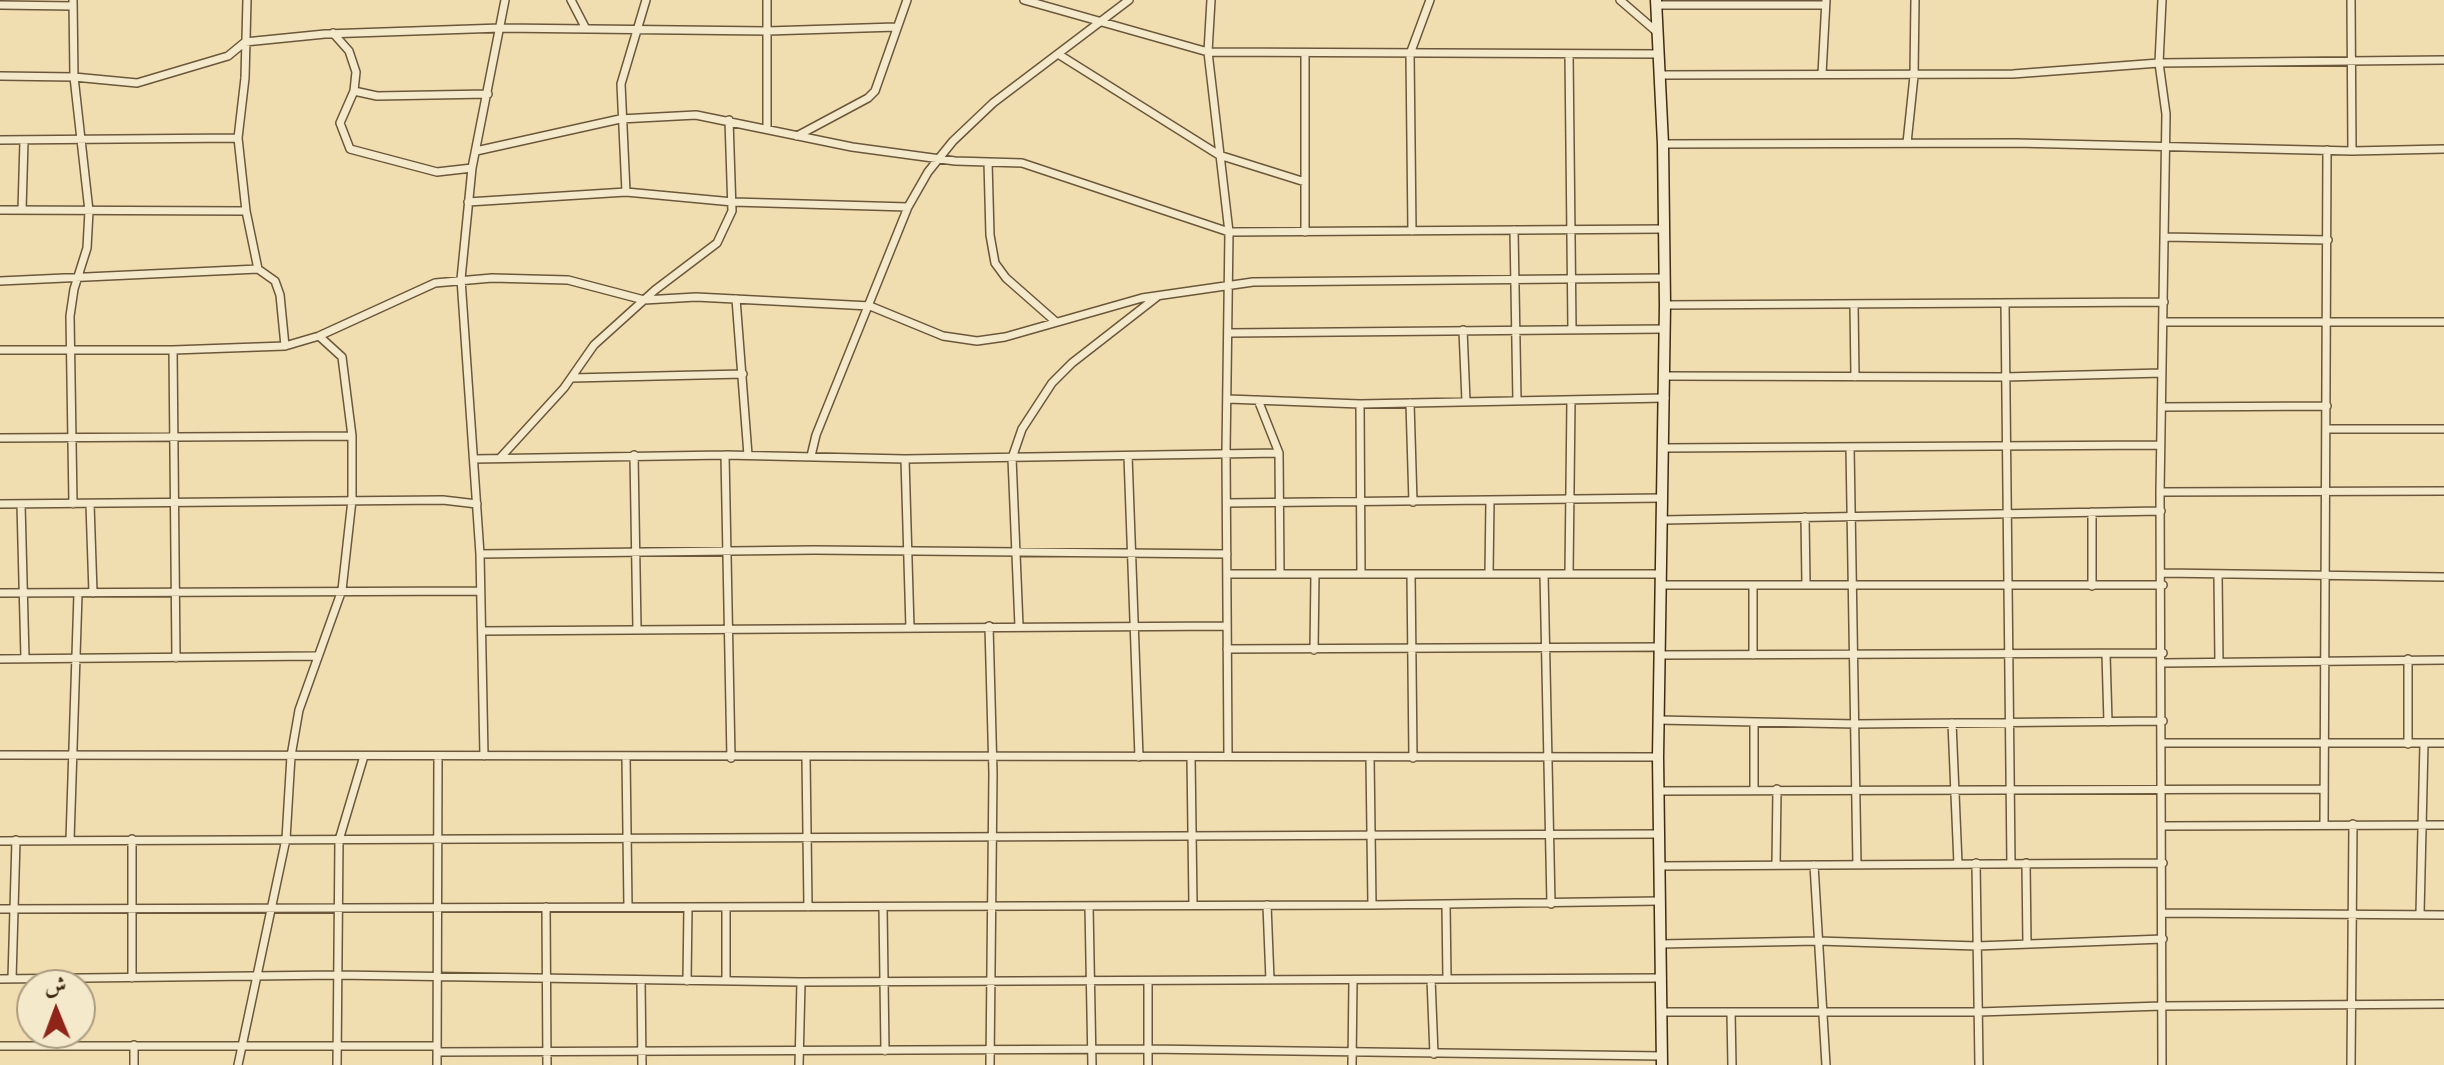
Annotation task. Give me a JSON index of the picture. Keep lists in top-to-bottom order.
{
  "north": "top"
}
